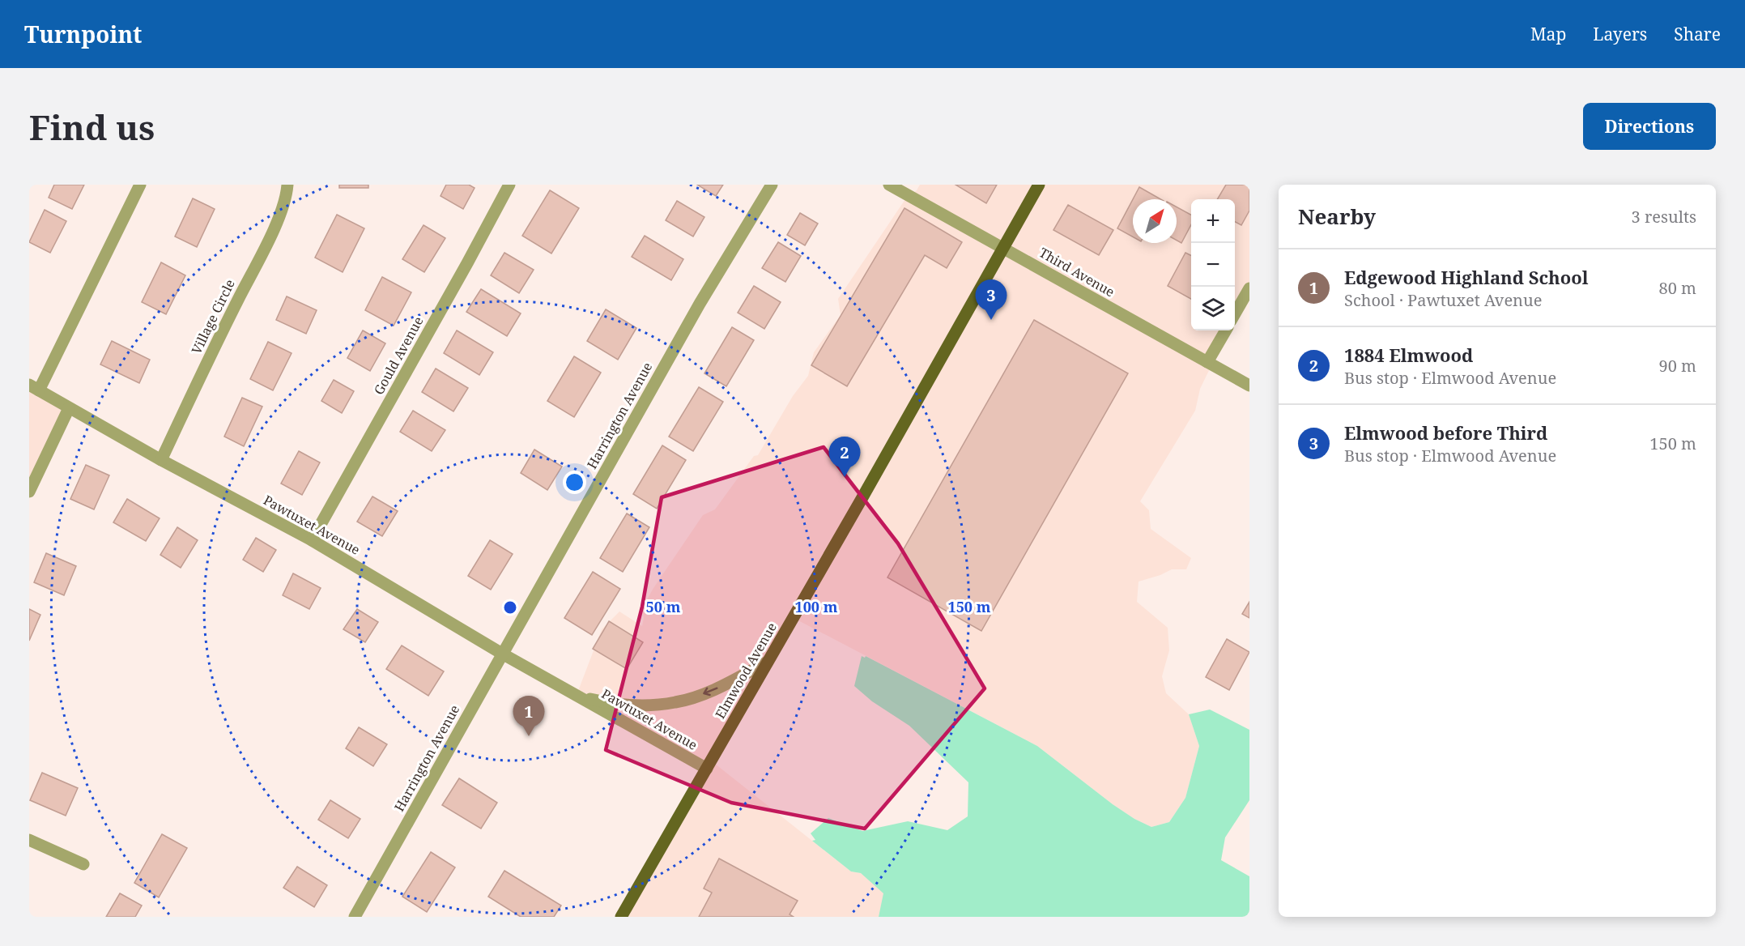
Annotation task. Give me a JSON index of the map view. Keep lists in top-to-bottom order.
{
  "streets": {
    "main road": ["Elmwood Avenue"],
    "street": [
      "Third Avenue",
      "Village Circle",
      "Gould Avenue",
      "Harrington Avenue",
      "Pawtuxet Avenue"
    ]
  },
  "crossings": [
    ["Third Avenue", "Elmwood Avenue"],
    ["Village Circle", "Pawtuxet Avenue"],
    ["Gould Avenue", "Pawtuxet Avenue"],
    ["Harrington Avenue", "Pawtuxet Avenue"],
    ["Pawtuxet Avenue", "Elmwood Avenue"]
  ],
  "north": "top right",
  "page": {
    "header": "Turnpoint",
    "nav": ["Map", "Layers", "Share"],
    "buttons": "Directions",
    "title": "Find us",
    "heading": ["Nearby", "3 results"],
    "map_buttons": ["+", "−"],
    "list": [
      {
        "mark": "1",
        "name": "Edgewood Highland School",
        "note": "School · Pawtuxet Avenue",
        "value": "80 m"
      },
      {
        "mark": "2",
        "name": "1884 Elmwood",
        "note": "Bus stop · Elmwood Avenue",
        "value": "90 m"
      },
      {
        "mark": "3",
        "name": "Elmwood before Third",
        "note": "Bus stop · Elmwood Avenue",
        "value": "150 m"
      }
    ],
    "pins": ["3", "2", "1"]
  },
  "rings": ["50 m", "100 m", "150 m"]
}
